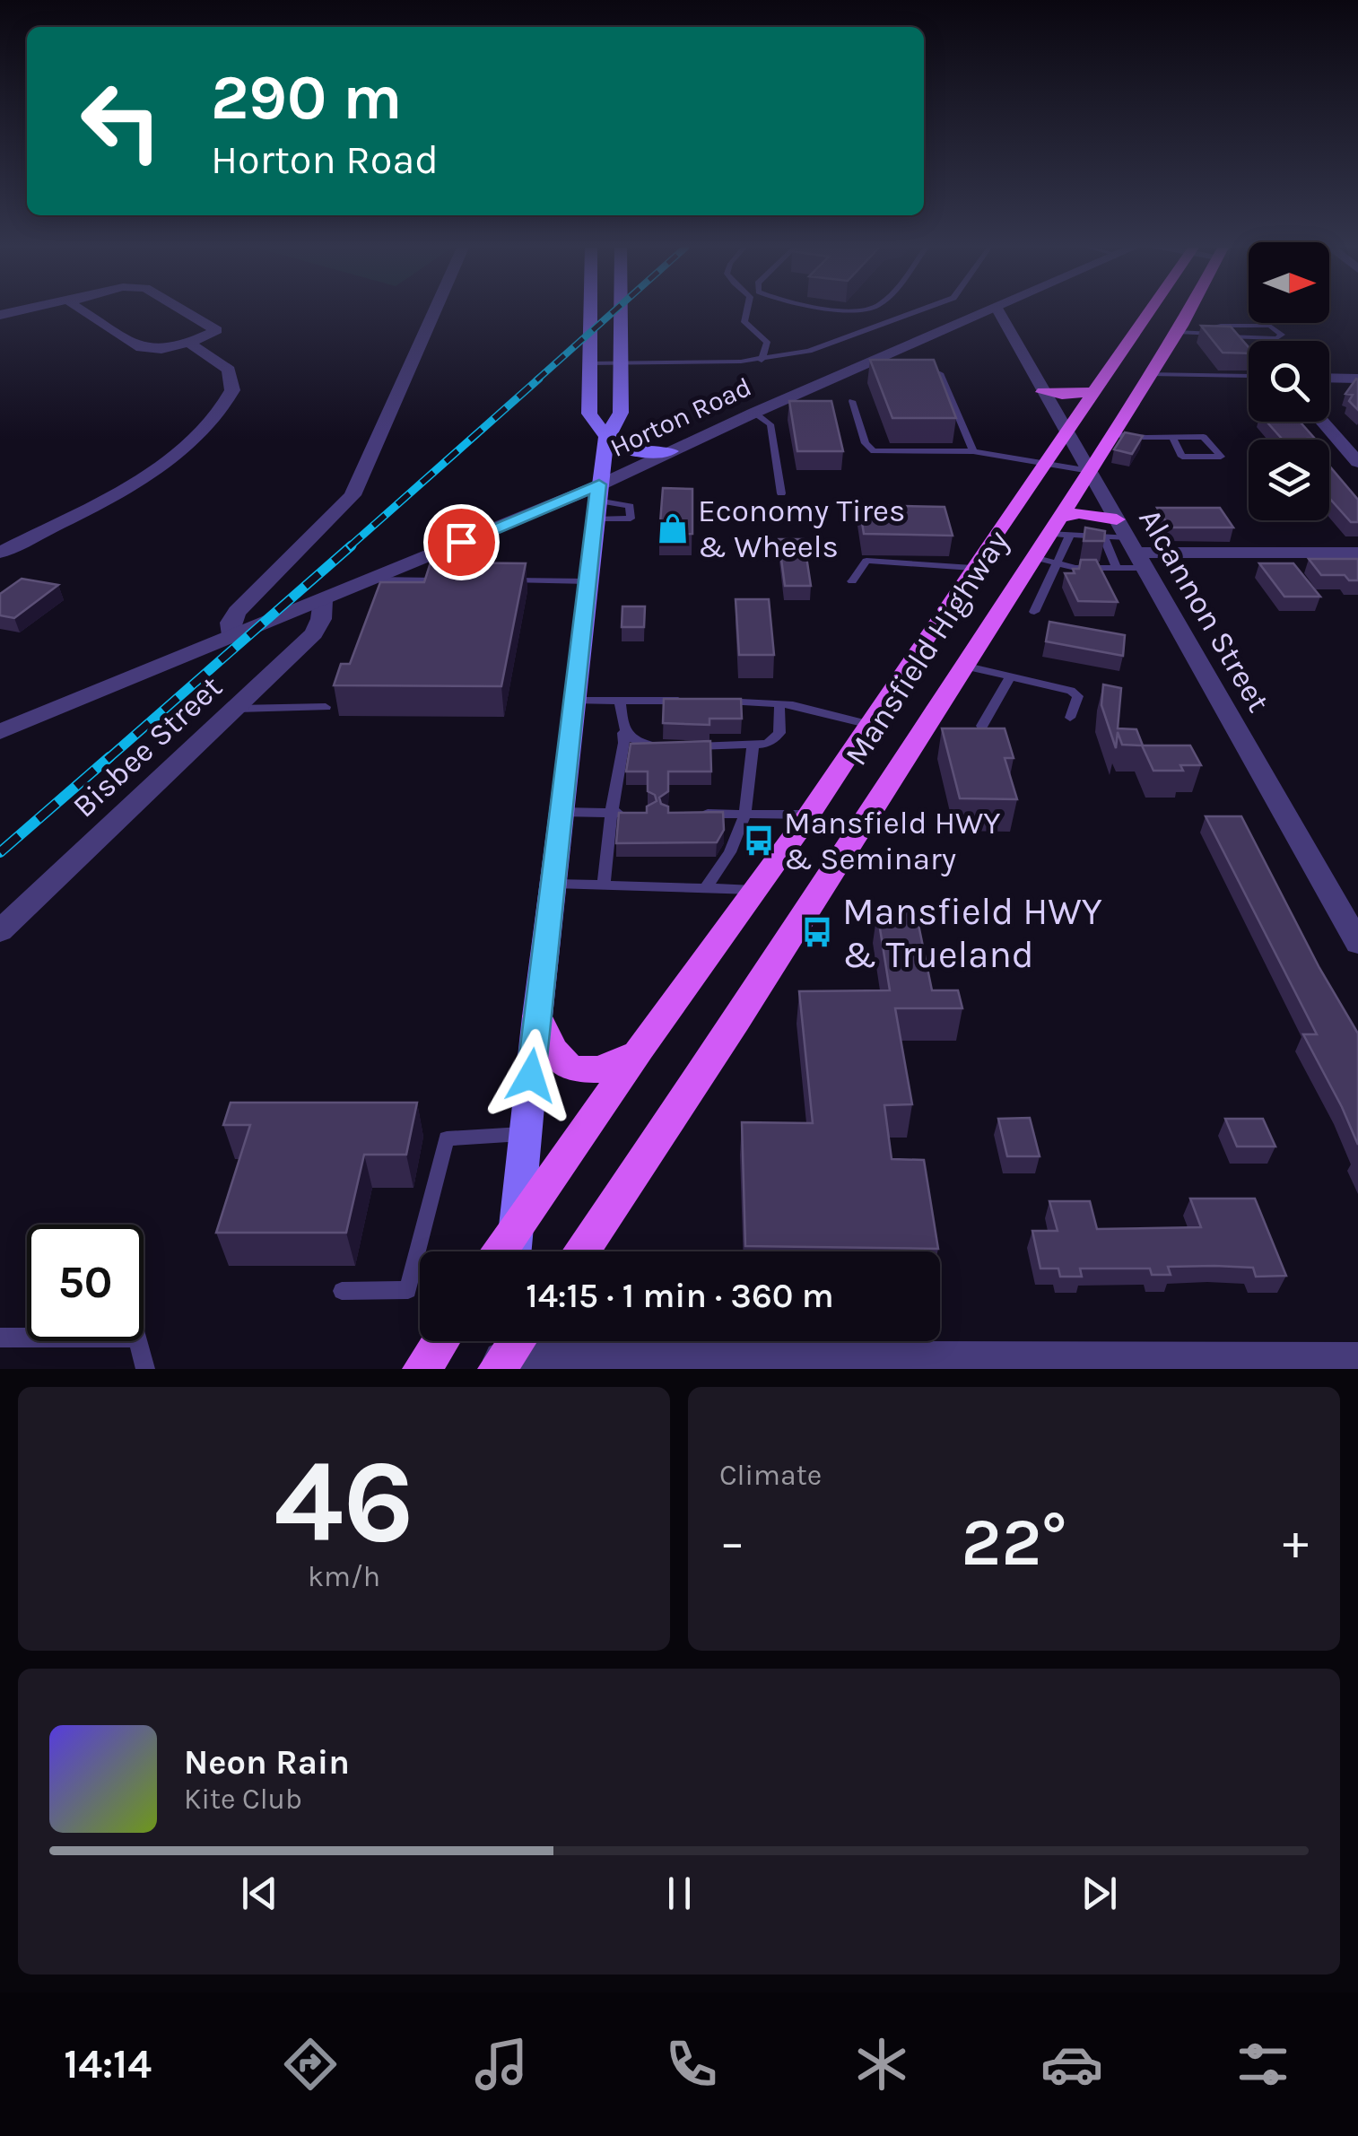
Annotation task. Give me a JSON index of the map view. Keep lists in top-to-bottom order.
{
  "streets": {
    "main road": ["Mansfield Highway"],
    "street": ["Horton Road", "Alcannon Street", "Bisbee Street"]
  },
  "crossings": [
    ["Horton Road", "Bisbee Street"],
    ["Alcannon Street", "Mansfield Highway"]
  ],
  "places": {
    "shop": ["Economy Tires & Wheels"],
    "bus stop": ["Mansfield HWY & Seminary", "Mansfield HWY & Trueland"]
  },
  "north": "right",
  "page": {
    "turn": ["290 m", "Horton Road"],
    "limit": "50",
    "trip": "14:15 · 1 min · 360 m",
    "tile": [
      ["46", "km/h"],
      "Climate"
    ],
    "heat": ["−", "22°", "+"],
    "song": ["Neon Rain", "Kite Club"],
    "tabs": "14:14"
  }
}
